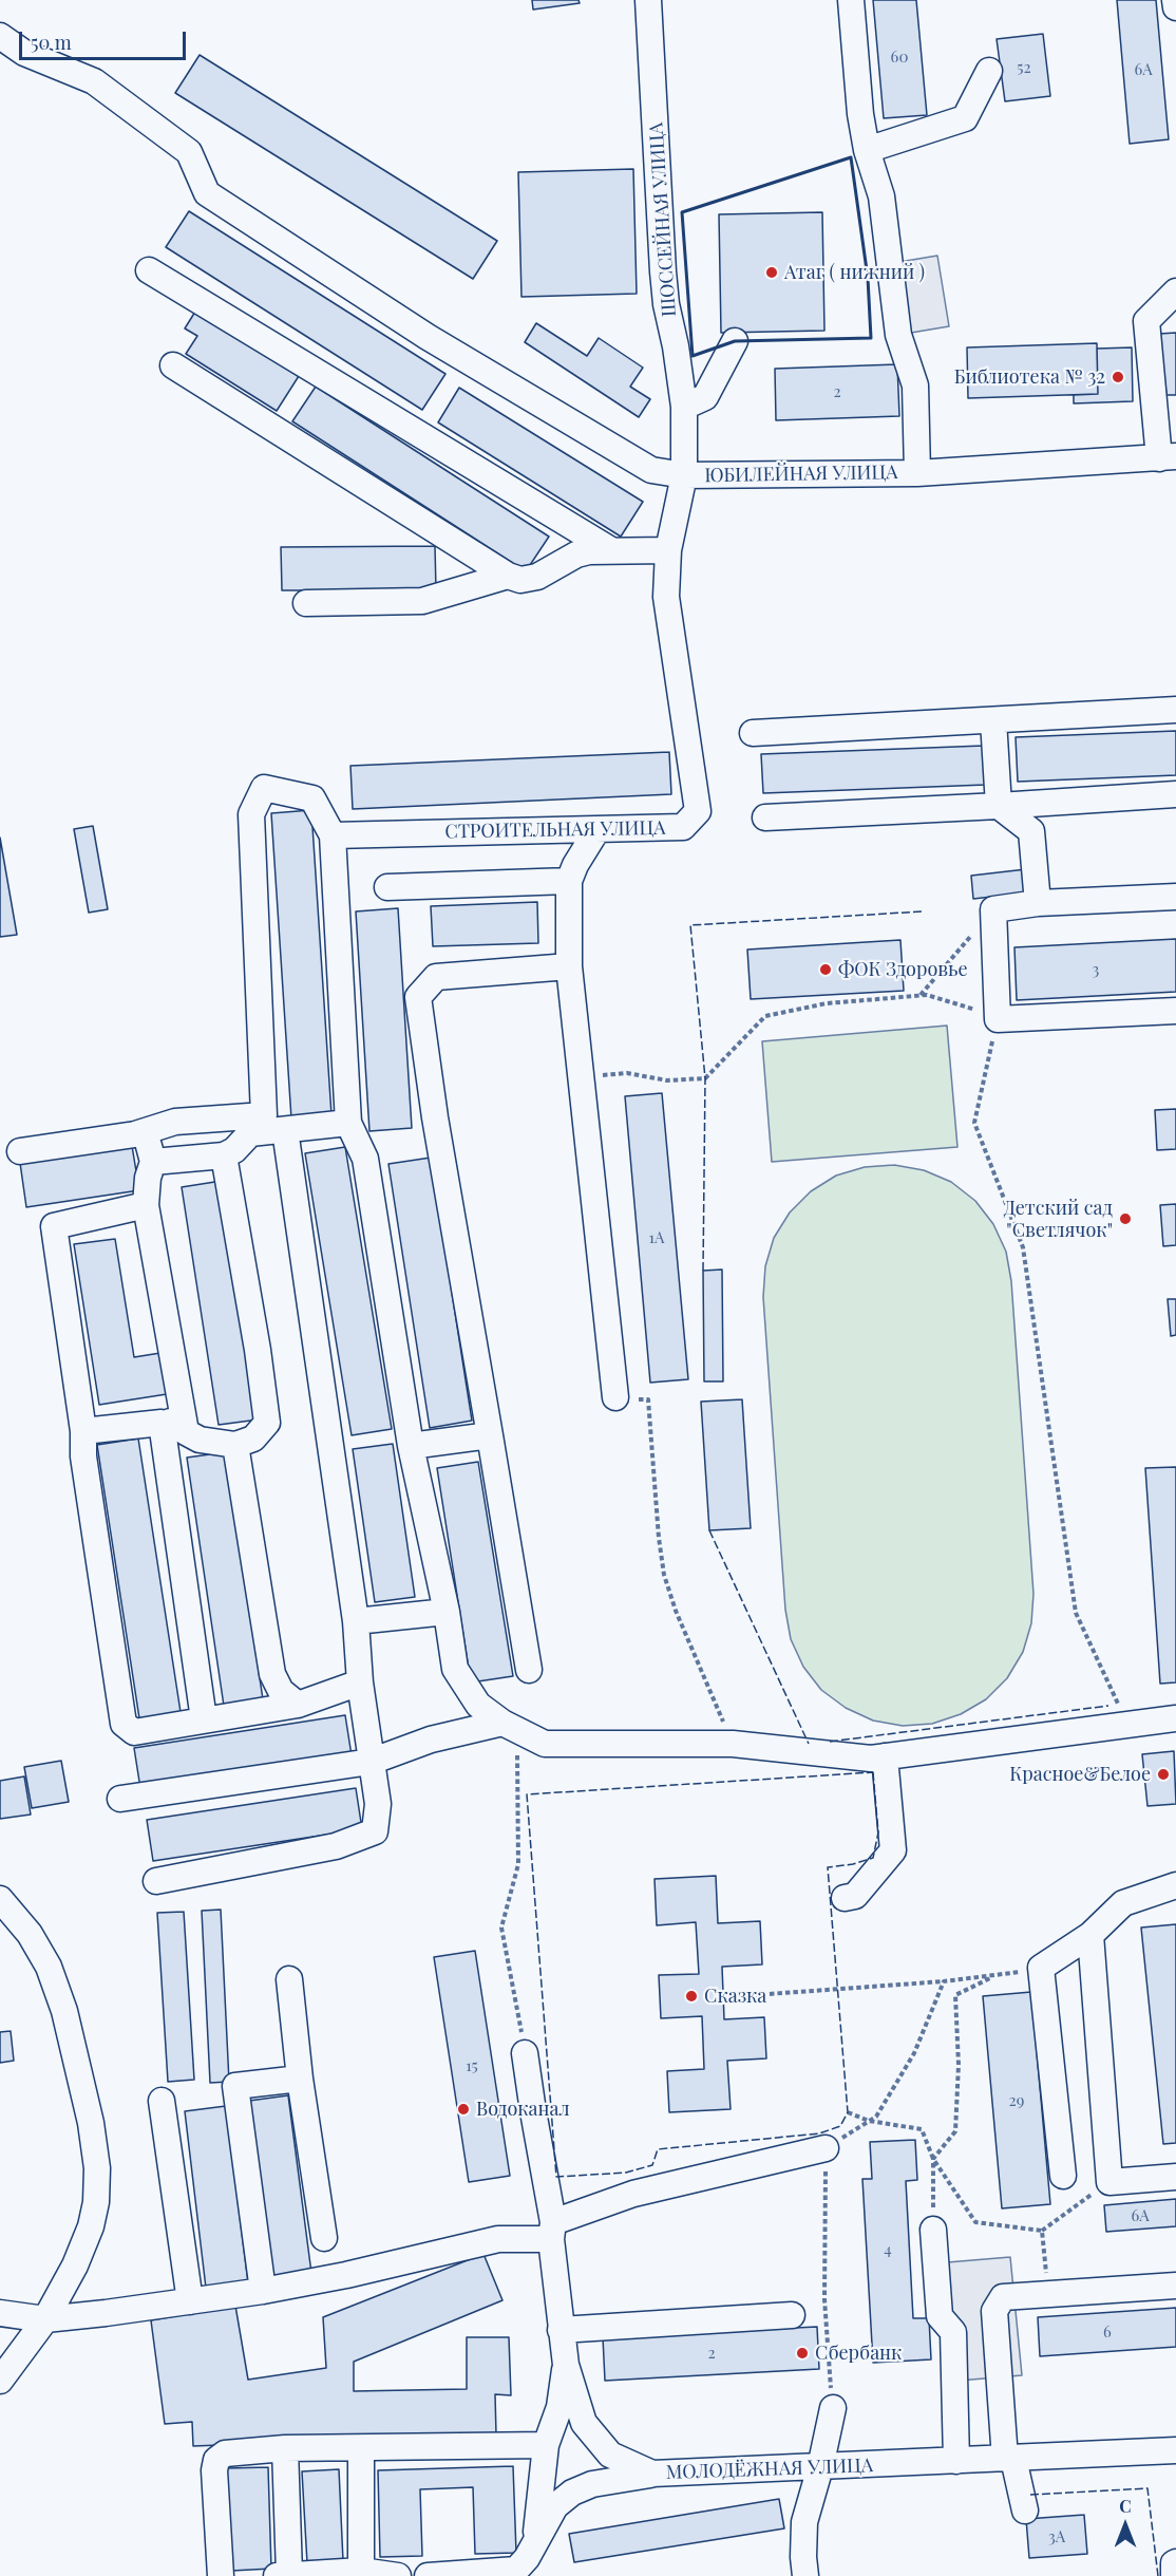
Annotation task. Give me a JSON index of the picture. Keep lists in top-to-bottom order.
{
  "streets": {
    "street": [
      "ШОССЕЙНАЯ УЛИЦА",
      "ЮБИЛЕЙНАЯ УЛИЦА",
      "СТРОИТЕЛЬНАЯ УЛИЦА",
      "МОЛОДЁЖНАЯ УЛИЦА"
    ]
  },
  "crossings": [
    ["ШОССЕЙНАЯ УЛИЦА", "ЮБИЛЕЙНАЯ УЛИЦА"],
    ["ЮБИЛЕЙНАЯ УЛИЦА", "СТРОИТЕЛЬНАЯ УЛИЦА"]
  ],
  "places": [
    "Атаг ( нижний )",
    "Библиотека № 32",
    "ФОК Здоровье",
    "Детский сад \"Светлячок\"",
    "Красное&Белое",
    "Сказка",
    "Водоканал",
    "Сбербанк"
  ],
  "house_numbers": [
    "60",
    "52",
    "6А",
    "2",
    "3",
    "1А",
    "15",
    "29",
    "6А",
    "4",
    "6",
    "2",
    "3А"
  ],
  "scale_bar": "50 m",
  "north": "top"
}
